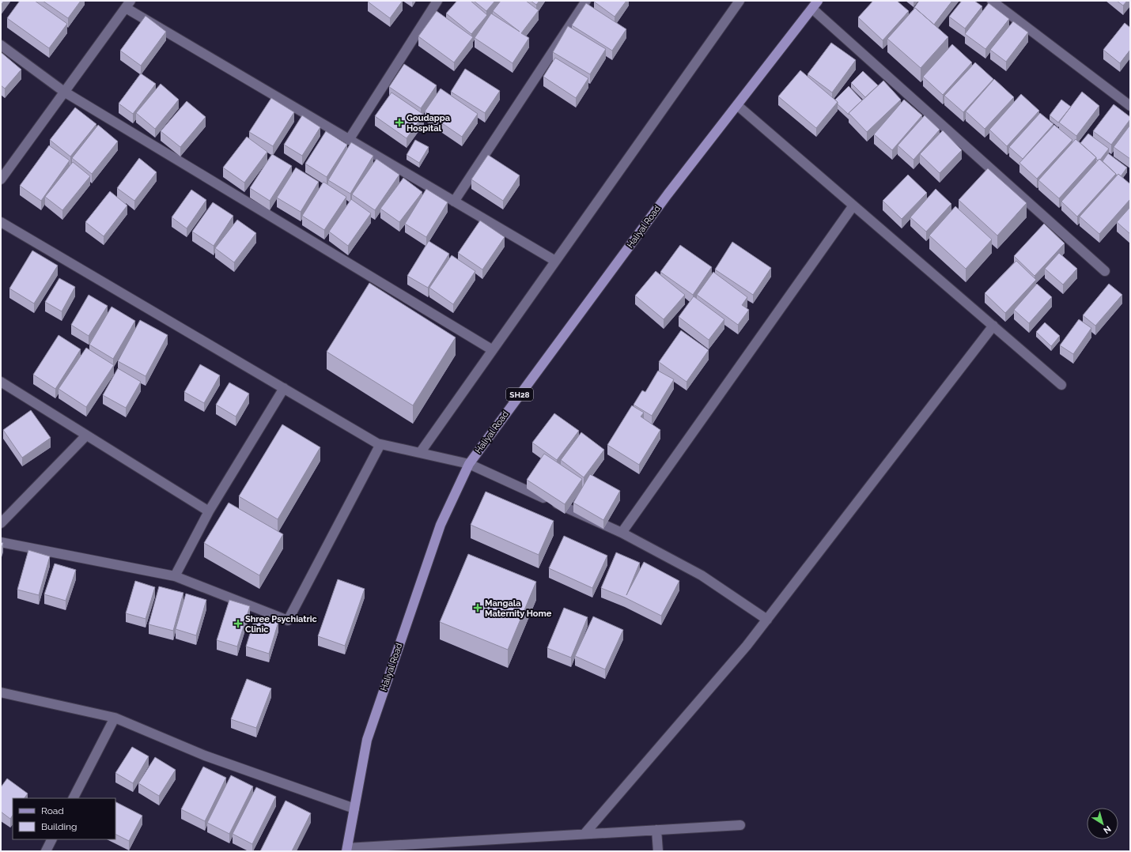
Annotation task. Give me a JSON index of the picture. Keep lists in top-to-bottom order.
{
  "streets": {
    "main road": ["Haliyal Road", "SH28"]
  },
  "places": {
    "health": ["Goudappa Hospital", "Mangala Maternity Home", "Shree Psychiatric Clinic"]
  },
  "legend": ["Road", "Building"],
  "north": "bottom right"
}
